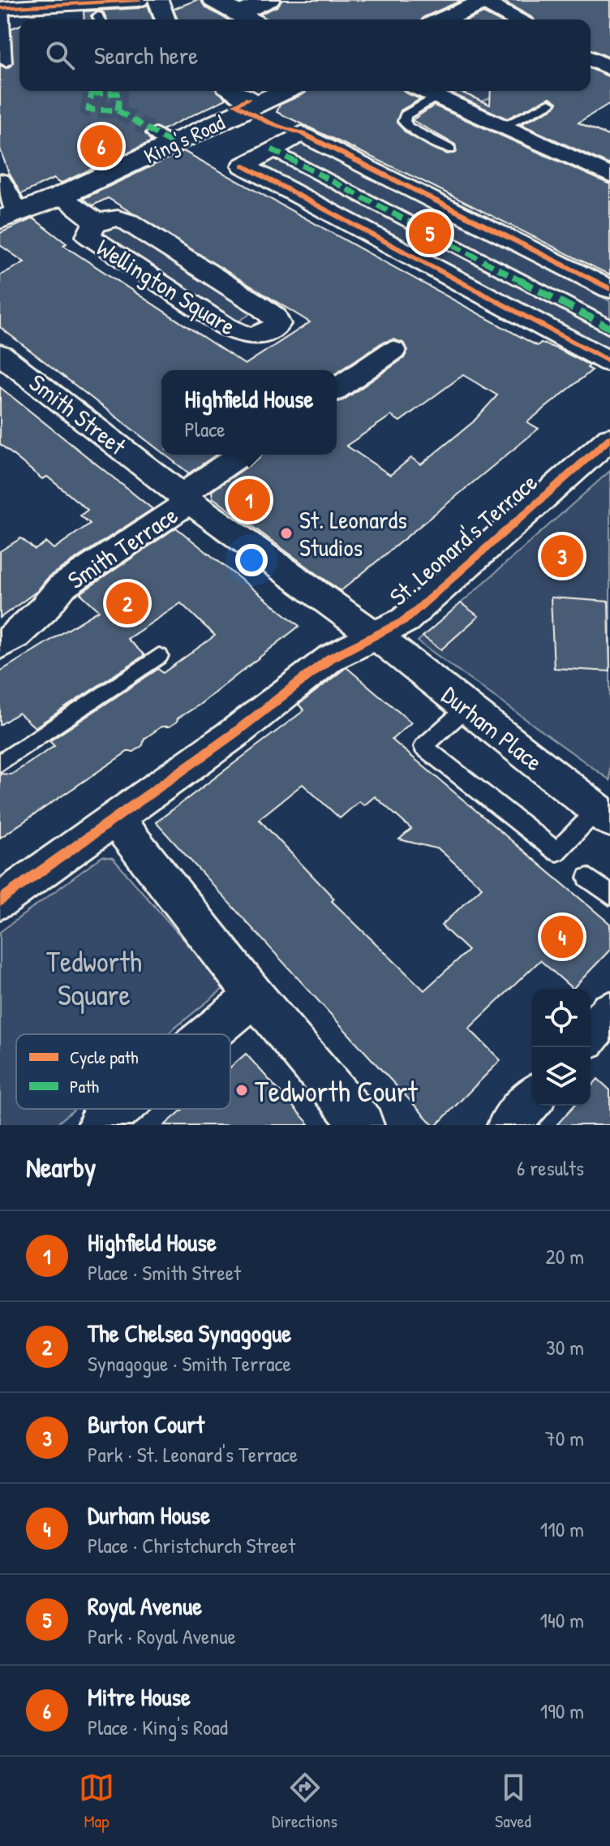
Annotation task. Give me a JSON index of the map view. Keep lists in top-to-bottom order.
{
  "streets": {
    "main road": ["King's Road"],
    "street": [
      "Wellington Square",
      "Smith Street",
      "St. Leonard's Terrace",
      "Smith Terrace",
      "Durham Place"
    ]
  },
  "crossings": [
    ["King's Road", "Wellington Square"],
    ["Smith Street", "St. Leonard's Terrace"],
    ["Smith Street", "Smith Terrace"],
    ["Smith Street", "Durham Place"],
    ["St. Leonard's Terrace", "Durham Place"]
  ],
  "parks": ["Tedworth Square"],
  "places": ["St. Leonards Studios", "Tedworth Court"],
  "legend": ["Cycle path", "Path"],
  "page": {
    "search": "Search here",
    "pins": [
      "6",
      "5",
      "1",
      "3",
      "2",
      "4"
    ],
    "popup": ["Highfield House", "Place"],
    "heading": ["Nearby", "6 results"],
    "list": [
      {
        "mark": "1",
        "name": "Highfield House",
        "note": "Place · Smith Street",
        "value": "20 m"
      },
      {
        "mark": "2",
        "name": "The Chelsea Synagogue",
        "note": "Synagogue · Smith Terrace",
        "value": "30 m"
      },
      {
        "mark": "3",
        "name": "Burton Court",
        "note": "Park · St. Leonard's Terrace",
        "value": "70 m"
      },
      {
        "mark": "4",
        "name": "Durham House",
        "note": "Place · Christchurch Street",
        "value": "110 m"
      },
      {
        "mark": "5",
        "name": "Royal Avenue",
        "note": "Park · Royal Avenue",
        "value": "140 m"
      },
      {
        "mark": "6",
        "name": "Mitre House",
        "note": "Place · King's Road",
        "value": "190 m"
      }
    ],
    "nav": ["Map", "Directions", "Saved"]
  }
}
